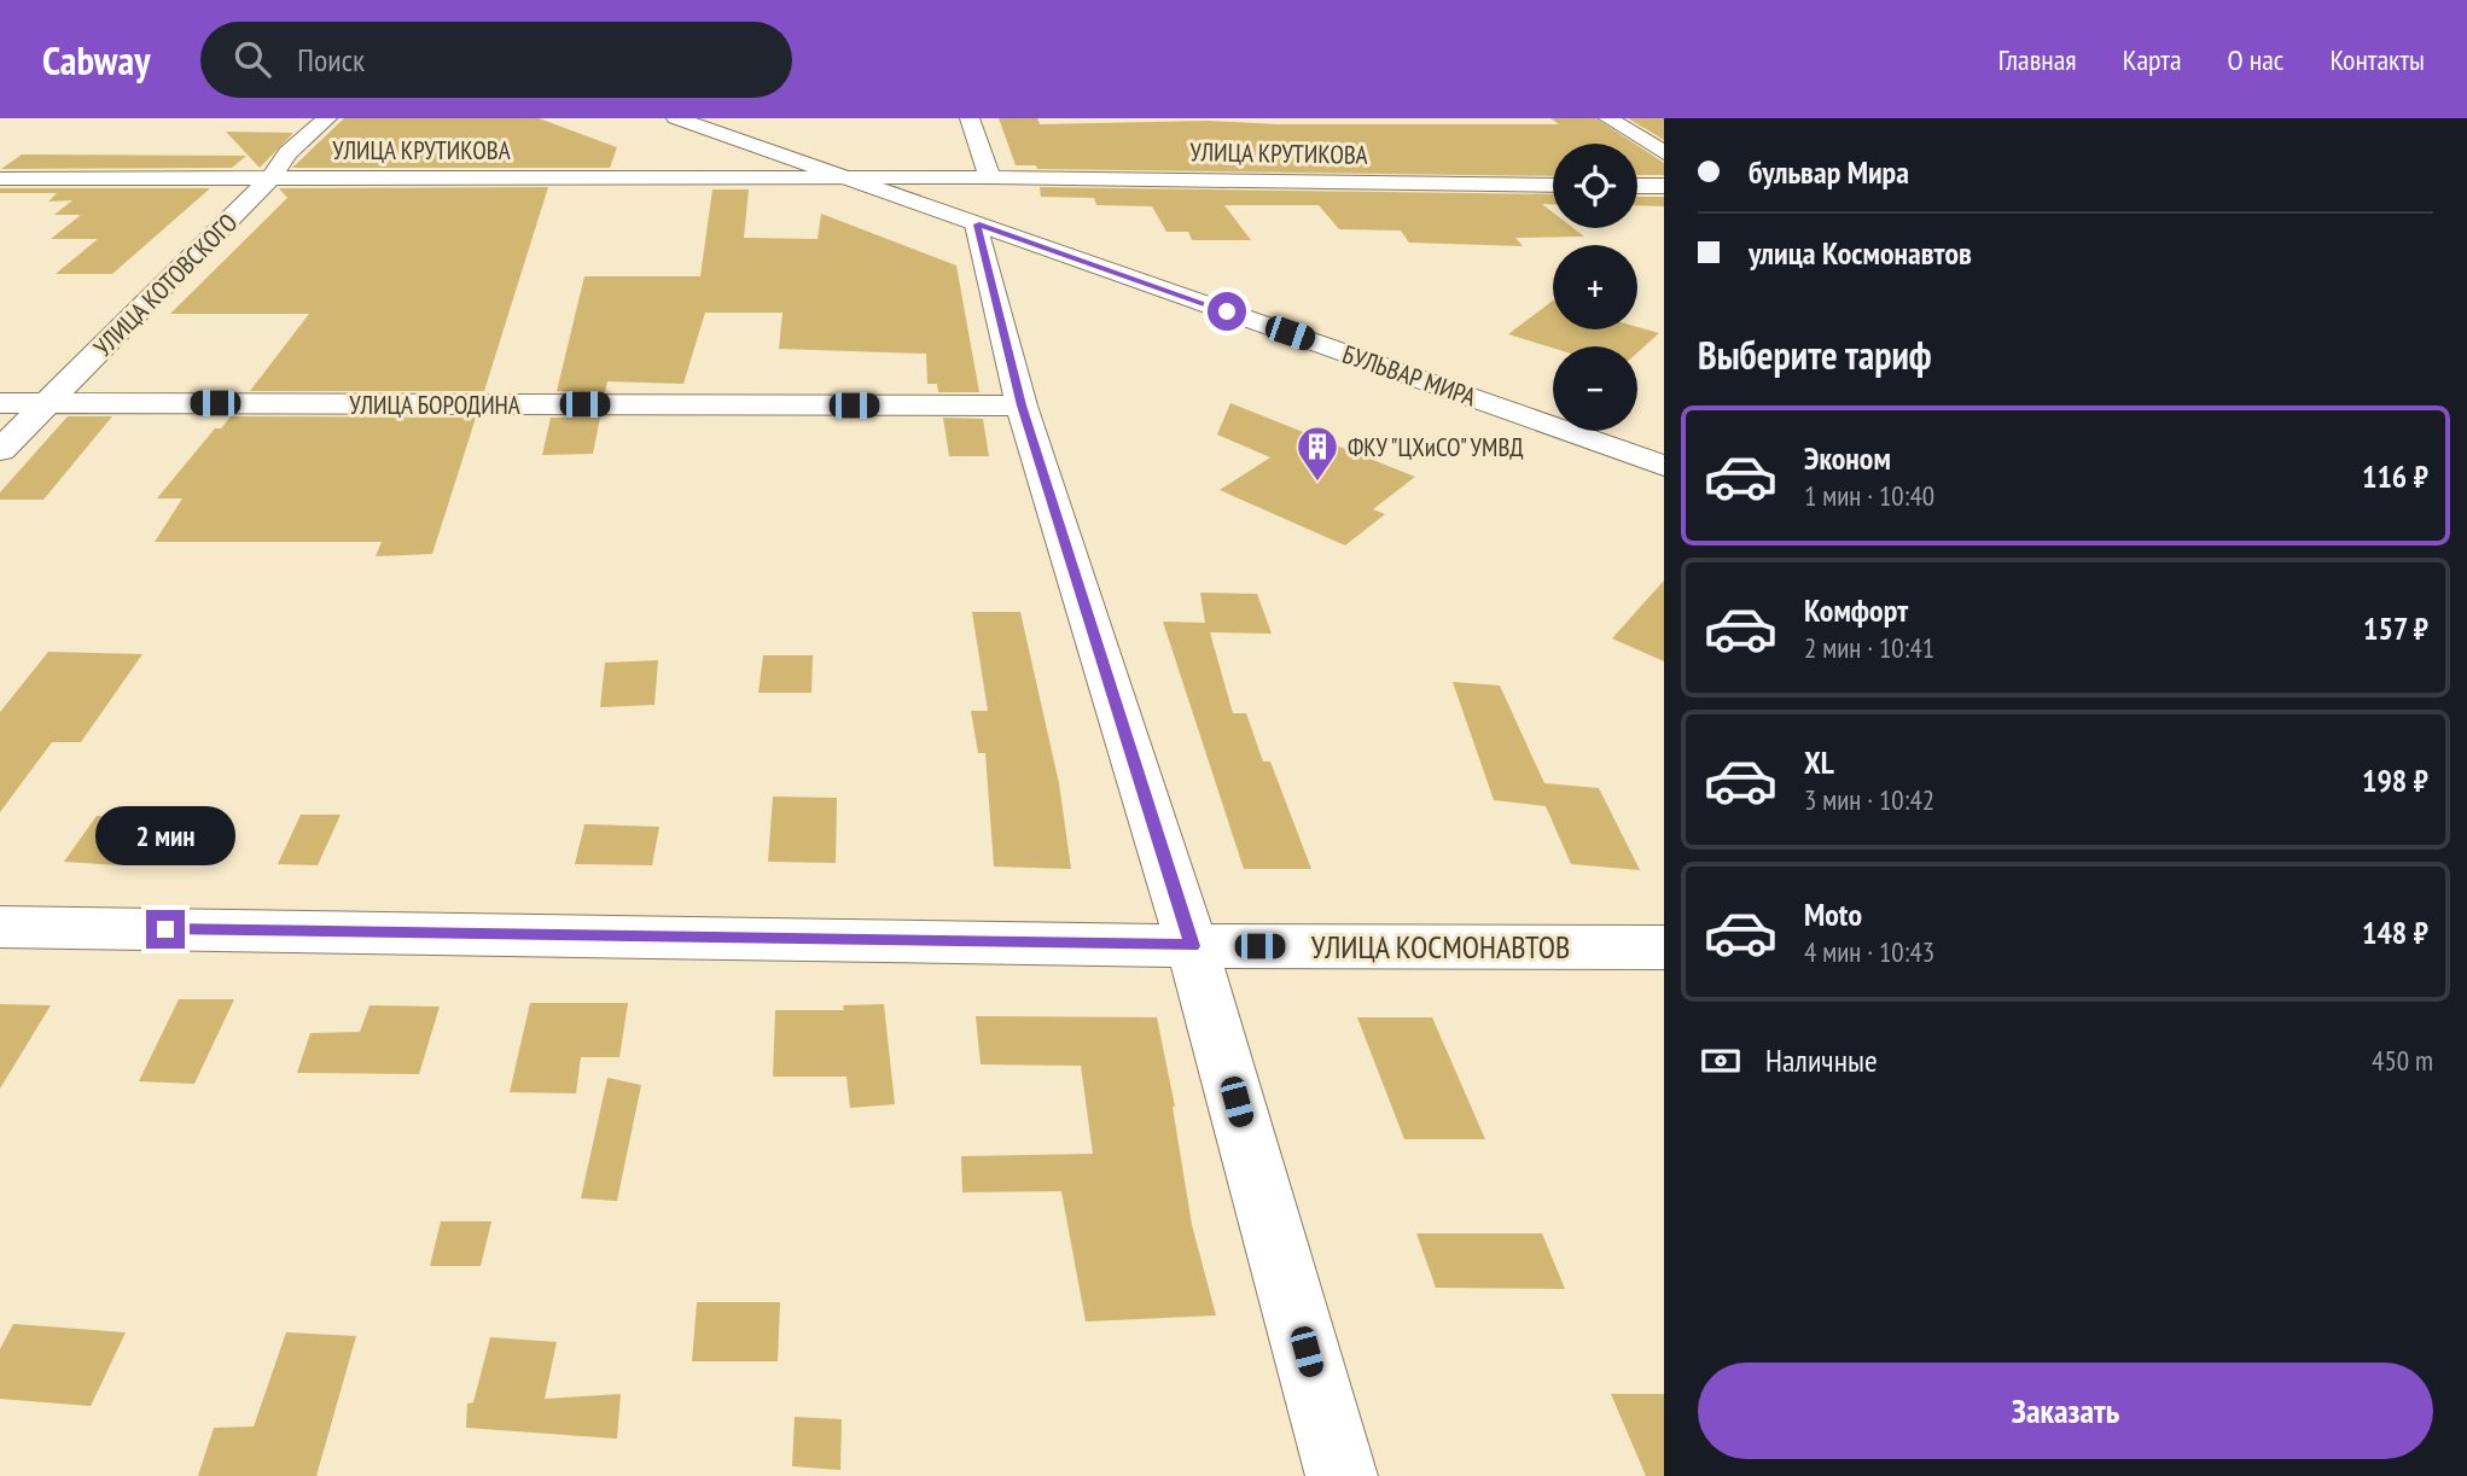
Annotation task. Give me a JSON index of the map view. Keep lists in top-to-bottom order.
{
  "streets": {
    "street": [
      "УЛИЦА КРУТИКОВА",
      "УЛИЦА КОТОВСКОГО",
      "БУЛЬВАР МИРА",
      "УЛИЦА БОРОДИНА",
      "УЛИЦА КОСМОНАВТОВ"
    ]
  },
  "crossings": [
    ["УЛИЦА КРУТИКОВА", "УЛИЦА КОТОВСКОГО"],
    ["УЛИЦА КРУТИКОВА", "БУЛЬВАР МИРА"],
    ["УЛИЦА КОТОВСКОГО", "УЛИЦА БОРОДИНА"]
  ],
  "places": {
    "building": ["ФКУ \"ЦХиСО\" УМВД"]
  },
  "page": {
    "header": "Cabway",
    "search": "Поиск",
    "nav": [
      "Главная",
      "Карта",
      "О нас",
      "Контакты"
    ],
    "banner": ["бульвар Мира", "улица Космонавтов"],
    "map_buttons": ["+", "−"],
    "heading": "Выберите тариф",
    "list": [
      {
        "name": "Эконом",
        "note": "1 мин · 10:40",
        "value": "116 ₽"
      },
      {
        "name": "Комфорт",
        "note": "2 мин · 10:41",
        "value": "157 ₽"
      },
      {
        "name": "XL",
        "note": "3 мин · 10:42",
        "value": "198 ₽"
      },
      {
        "name": "Moto",
        "note": "4 мин · 10:43",
        "value": "148 ₽"
      }
    ],
    "bubble": "2 мин",
    "pay": ["Наличные", "450 m"],
    "buttons": "Заказать"
  }
}
